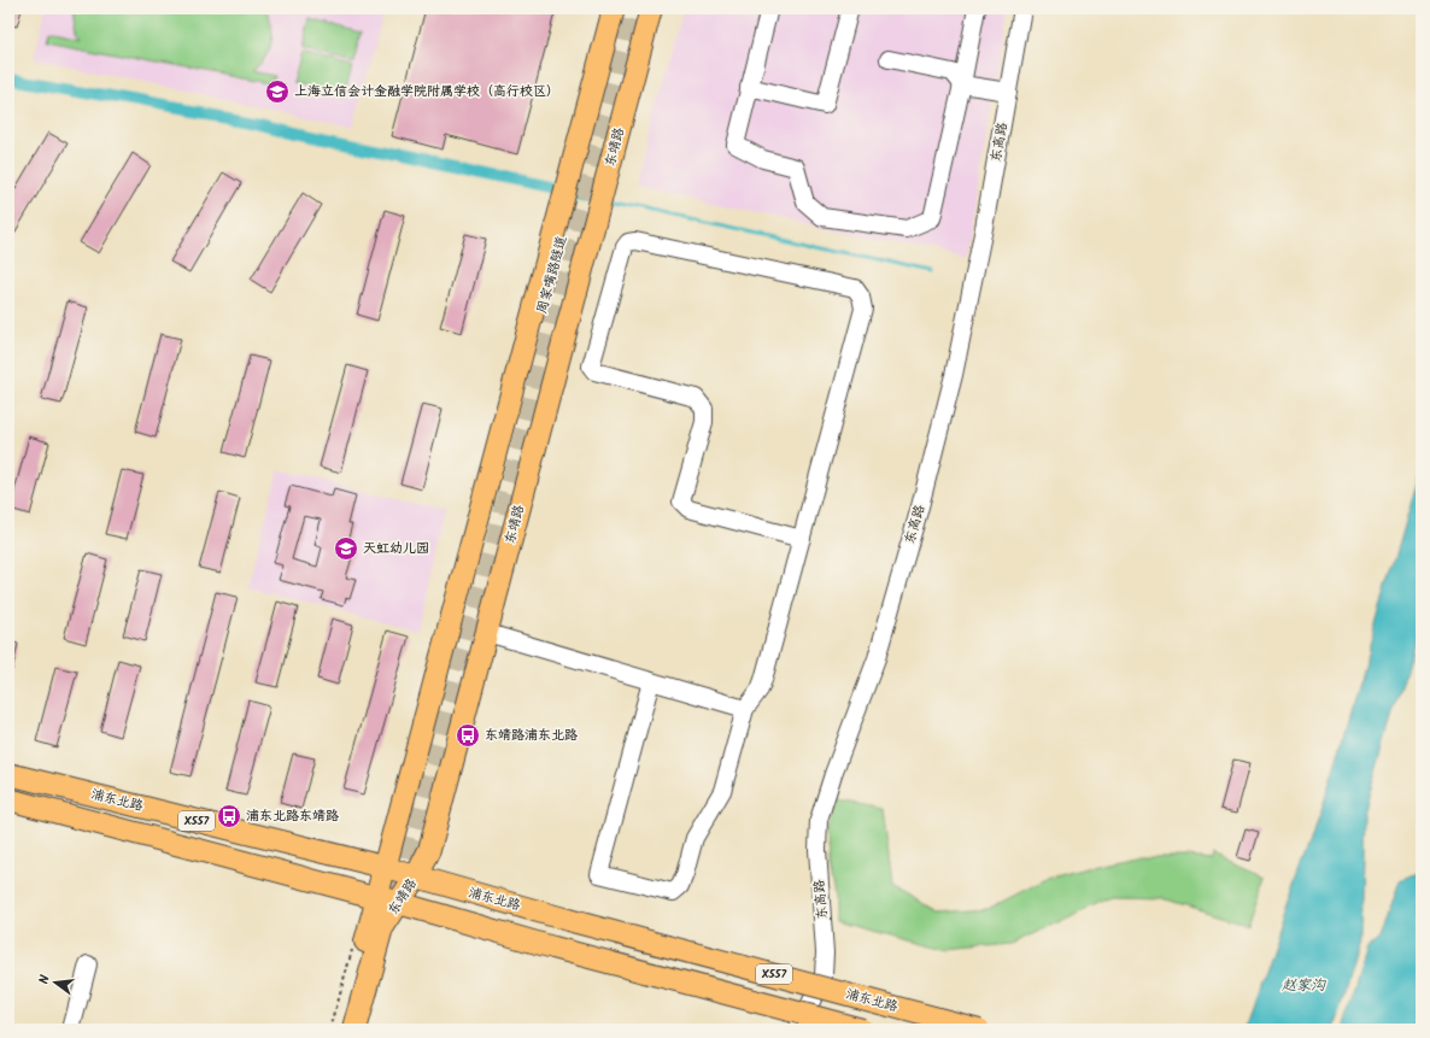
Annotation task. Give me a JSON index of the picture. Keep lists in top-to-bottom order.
{
  "streets": {
    "main road": [
      "东靖路",
      "周家嘴路隧道",
      "浦东北路",
      "X557"
    ],
    "street": ["东高路"]
  },
  "crossings": [
    ["东靖路", "浦东北路"]
  ],
  "water": ["赵家沟"],
  "places": {
    "school or university": ["上海立信会计金融学院附属学校（高行校区）", "天虹幼儿园"],
    "bus stop": ["东靖路浦东北路", "浦东北路东靖路"]
  },
  "north": "left"
}
